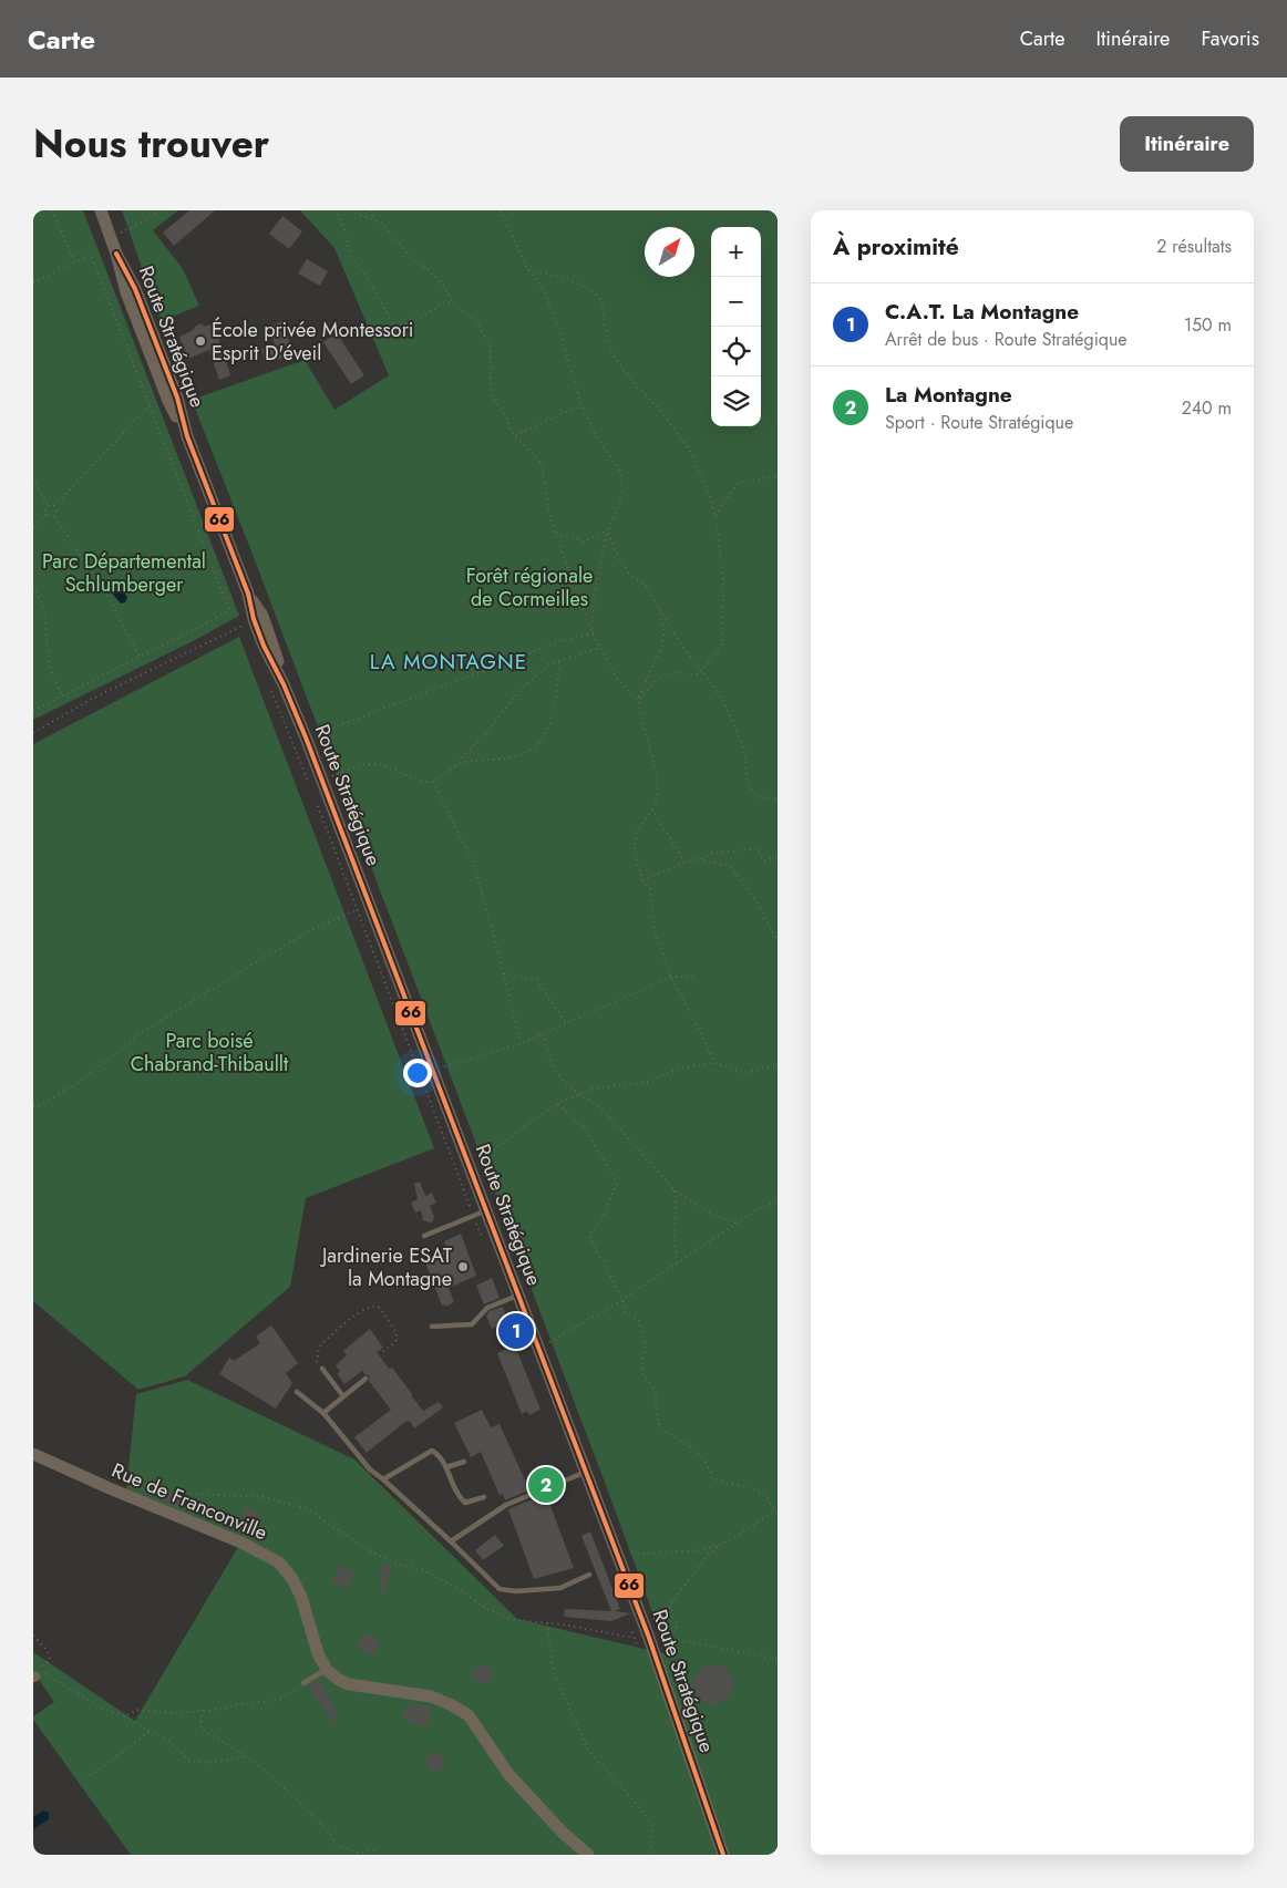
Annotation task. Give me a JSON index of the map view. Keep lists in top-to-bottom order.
{
  "streets": {
    "street": ["Route Stratégique", "Rue de Franconville"]
  },
  "districts": ["LA MONTAGNE"],
  "parks": ["Parc Départemental Schlumberger", "Forêt régionale de Cormeilles", "Parc boisé Chabrand-Thibaullt"],
  "places": ["École privée Montessori Esprit D'éveil", "Jardinerie ESAT la Montagne"],
  "lines": ["transit line 66"],
  "north": "top right",
  "page": {
    "header": "Carte",
    "nav": ["Carte", "Itinéraire", "Favoris"],
    "title": "Nous trouver",
    "buttons": "Itinéraire",
    "heading": ["À proximité", "2 résultats"],
    "map_buttons": ["+", "−"],
    "list": [
      {
        "mark": "1",
        "name": "C.A.T. La Montagne",
        "note": "Arrêt de bus · Route Stratégique",
        "value": "150 m"
      },
      {
        "mark": "2",
        "name": "La Montagne",
        "note": "Sport · Route Stratégique",
        "value": "240 m"
      }
    ],
    "pins": ["1", "2"]
  }
}
